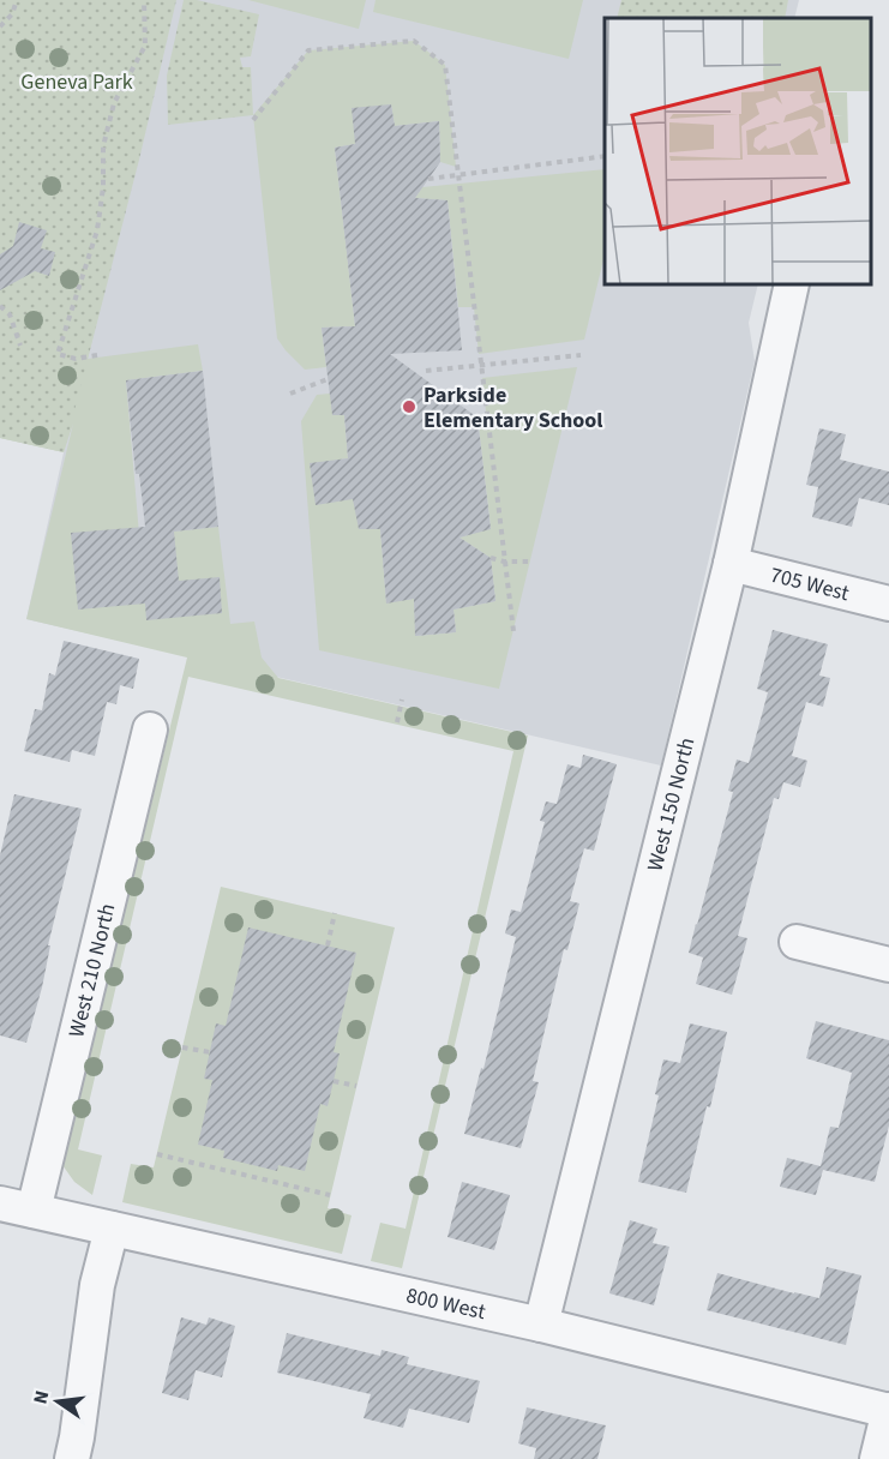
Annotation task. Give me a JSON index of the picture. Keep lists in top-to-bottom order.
{
  "streets": {
    "street": [
      "705 West",
      "West 150 North",
      "West 210 North",
      "800 West"
    ]
  },
  "crossings": [
    ["705 West", "West 150 North"],
    ["West 150 North", "800 West"],
    ["West 210 North", "800 West"]
  ],
  "parks": ["Geneva Park"],
  "places": ["Parkside Elementary School"],
  "north": "left"
}
